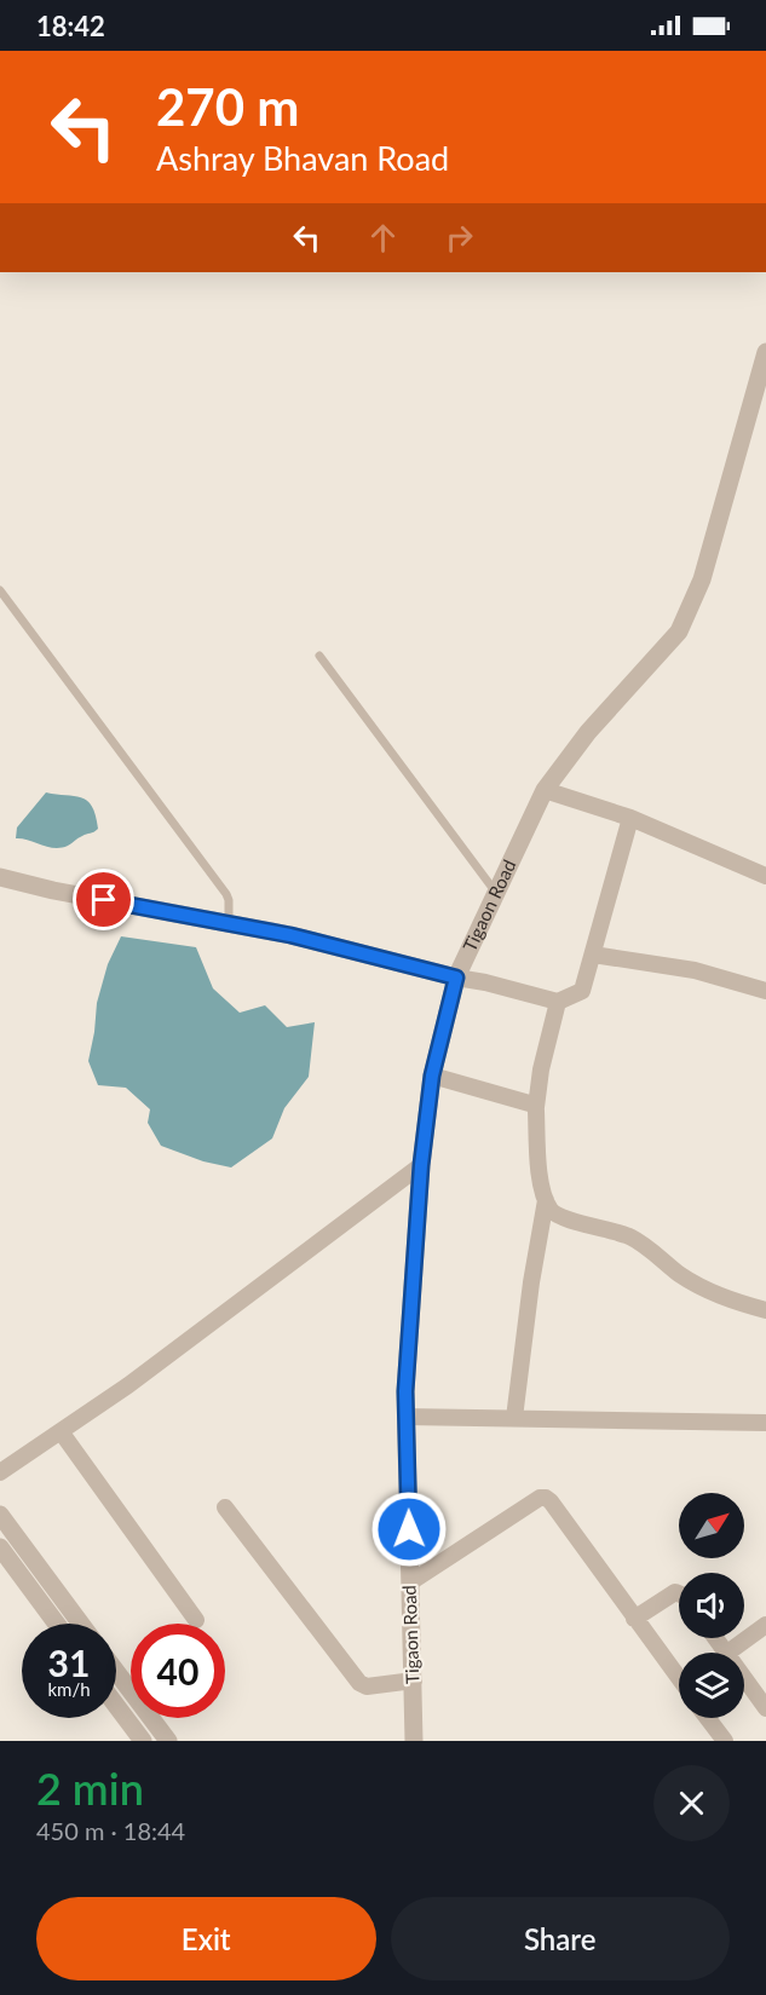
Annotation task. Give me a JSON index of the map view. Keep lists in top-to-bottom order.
{
  "streets": {
    "street": ["Tigaon Road"]
  },
  "north": "top right",
  "page": {
    "status": "18:42",
    "turn": ["270 m", "Ashray Bhavan Road"],
    "speed": "31 km/h",
    "limit": "40",
    "heading": ["2 min", "450 m · 18:44"],
    "buttons": ["Exit", "Share"]
  }
}
